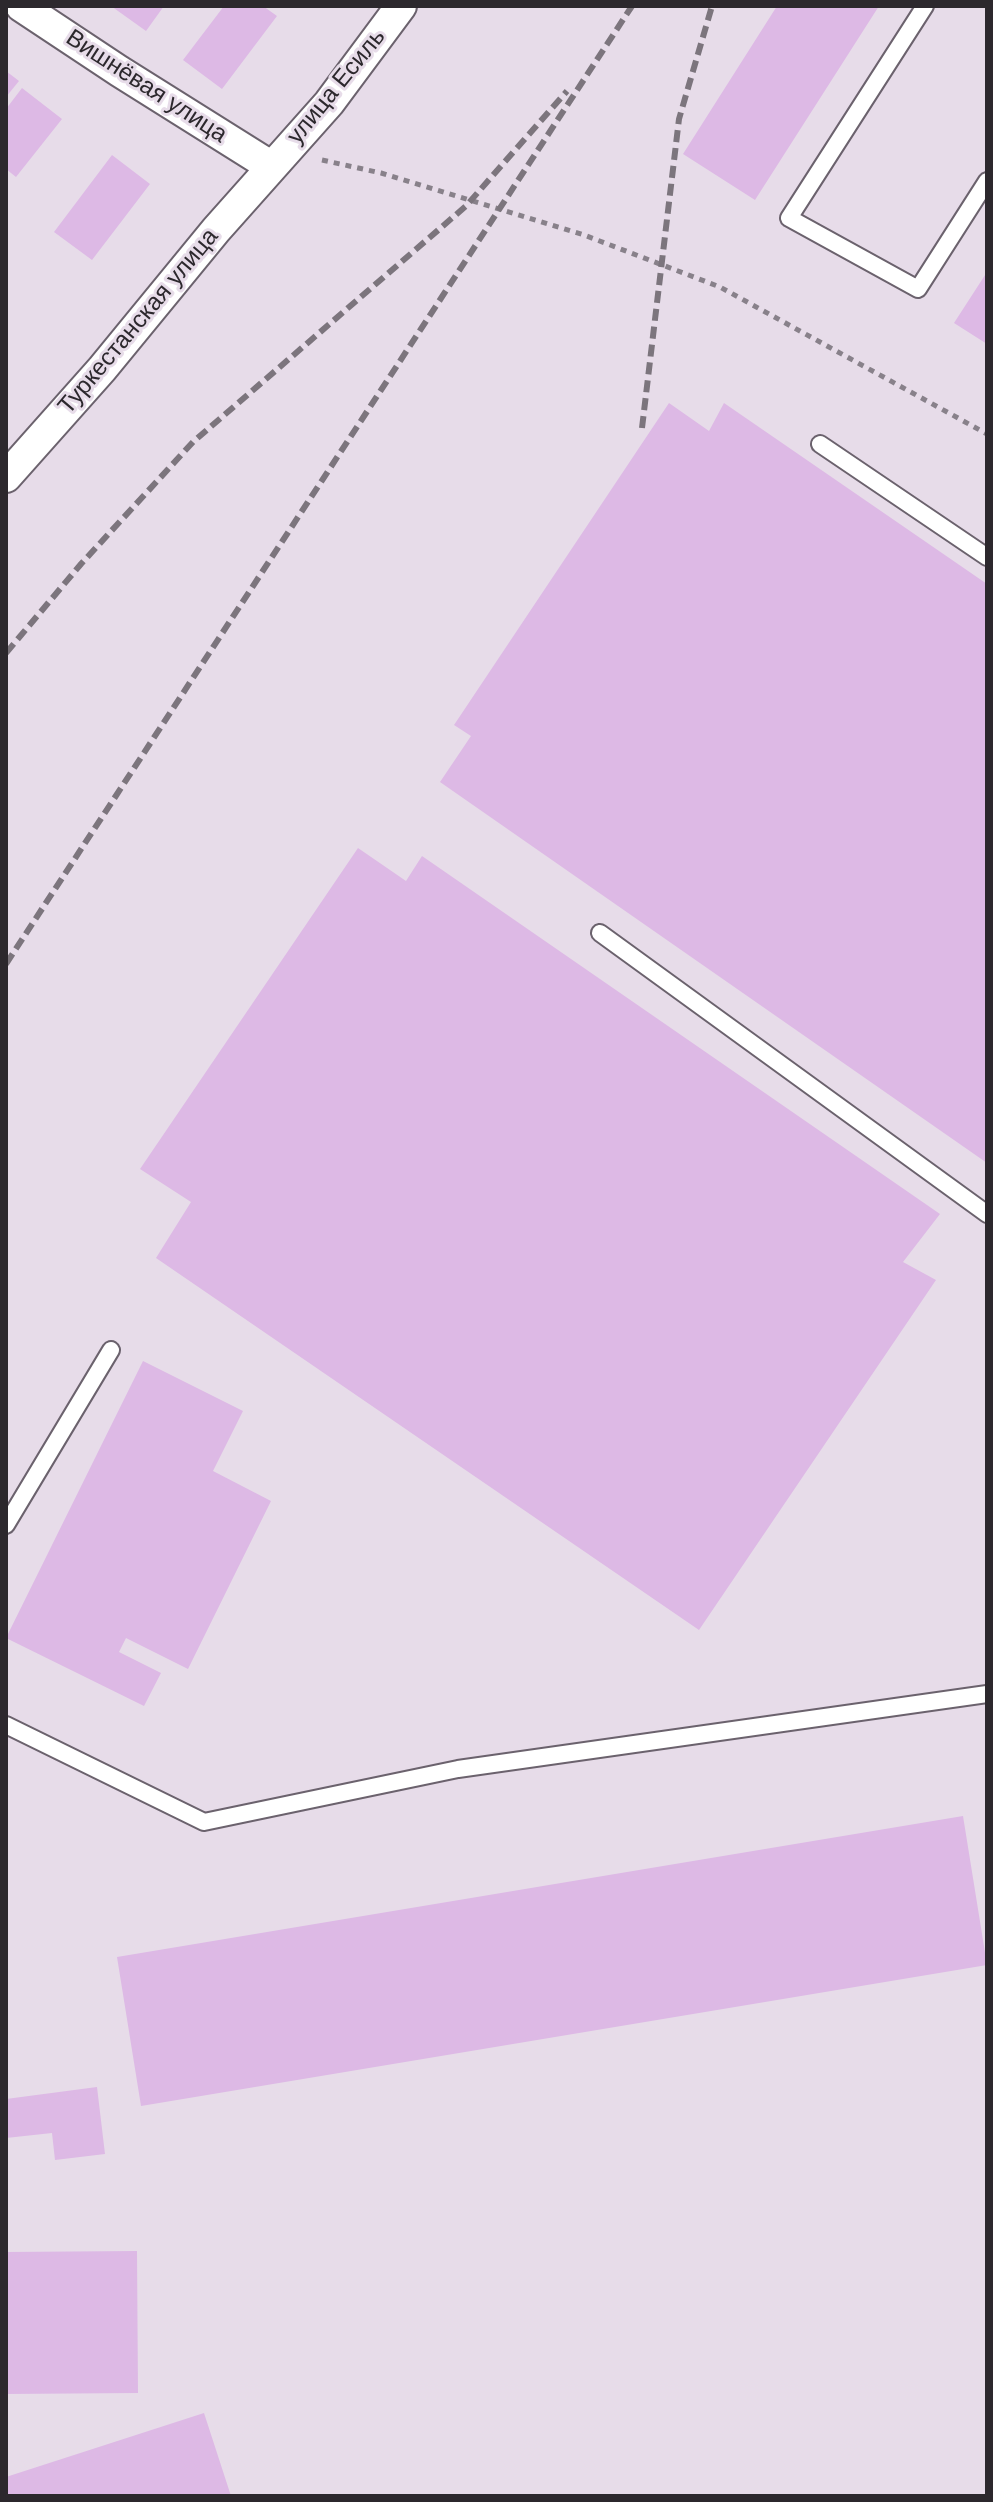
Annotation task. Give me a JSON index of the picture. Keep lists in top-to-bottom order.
{
  "streets": {
    "street": ["Вишнёвая улица", "улица Есиль", "Туркестанская улица"]
  },
  "crossings": [
    ["Вишнёвая улица", "улица Есиль"],
    ["Вишнёвая улица", "Туркестанская улица"],
    ["улица Есиль", "Туркестанская улица"]
  ]
}
